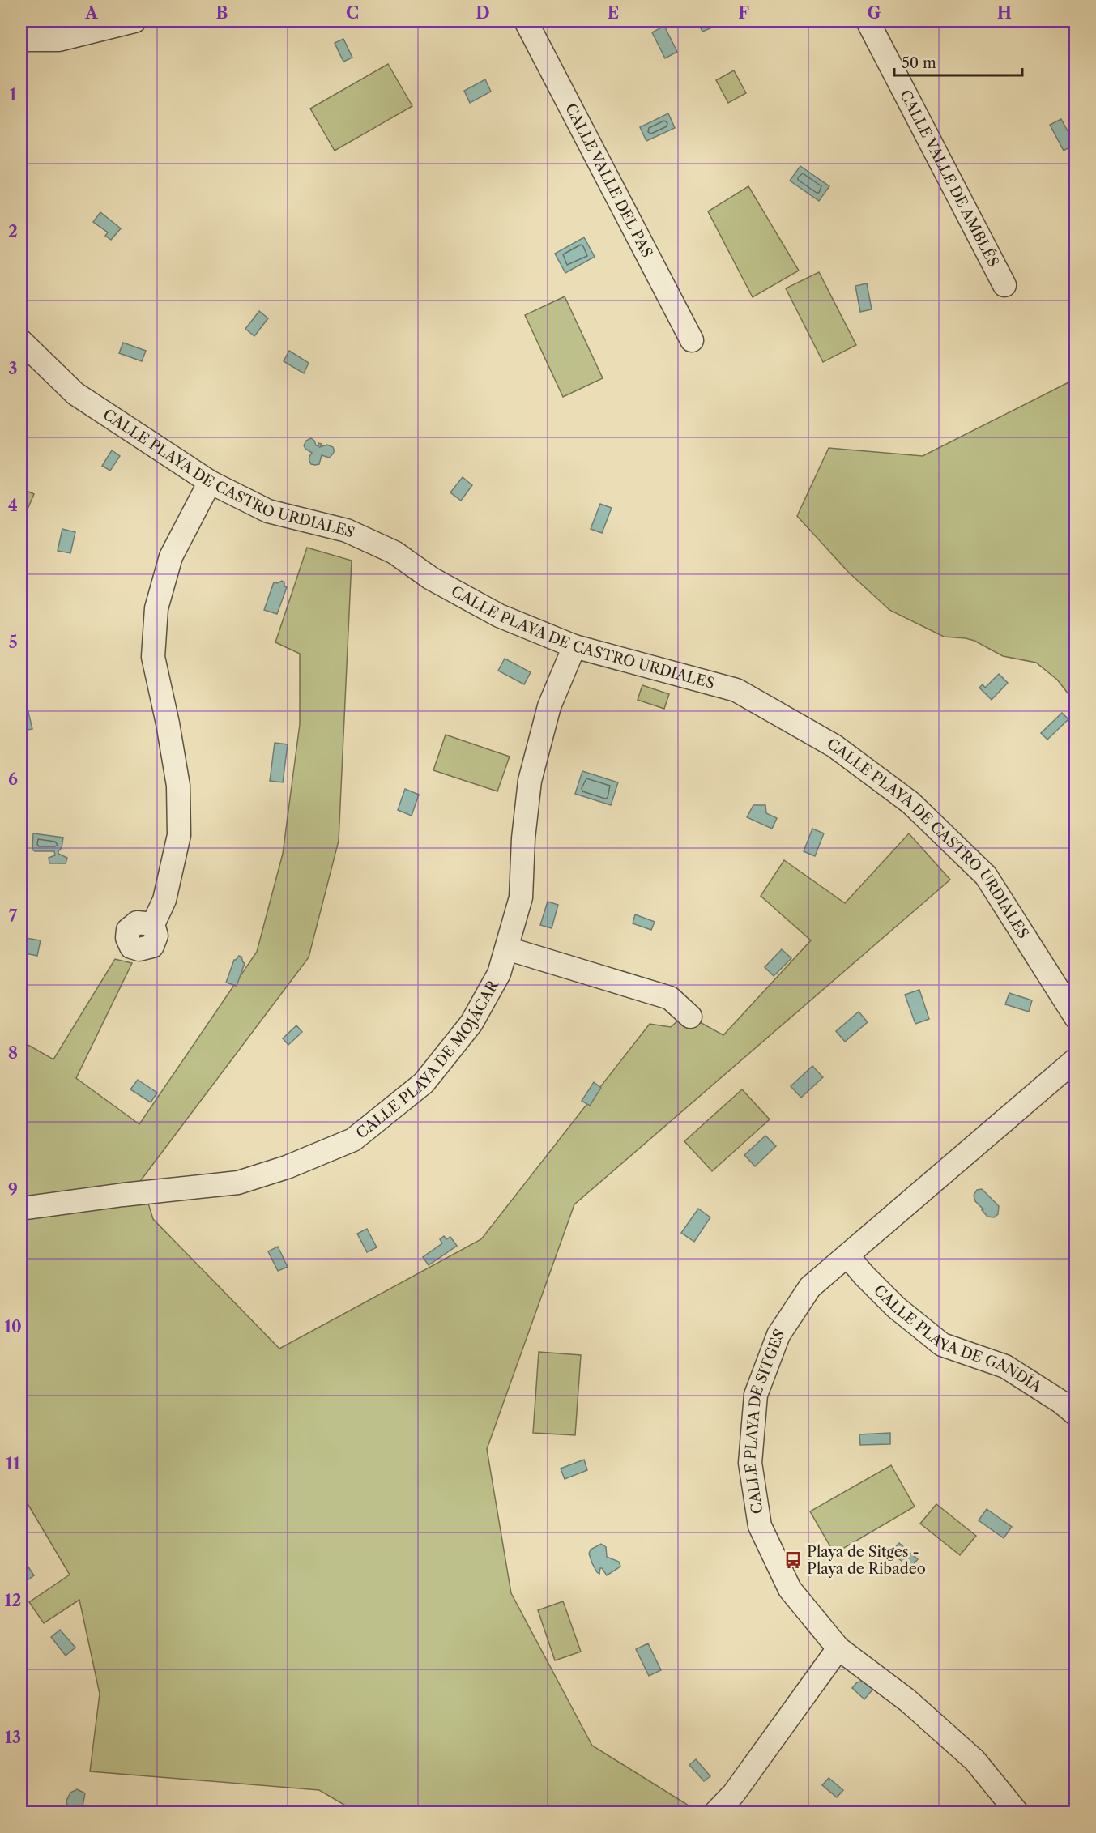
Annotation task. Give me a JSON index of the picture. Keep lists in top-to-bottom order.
{
  "streets": {
    "street": [
      "CALLE VALLE DE AMBLÉS",
      "CALLE VALLE DEL PAS",
      "CALLE PLAYA DE CASTRO URDIALES",
      "CALLE PLAYA DE MOJÁCAR",
      "CALLE PLAYA DE GANDÍA",
      "CALLE PLAYA DE SITGES"
    ]
  },
  "crossings": [
    ["CALLE PLAYA DE CASTRO URDIALES", "CALLE PLAYA DE MOJÁCAR"],
    ["CALLE PLAYA DE GANDÍA", "CALLE PLAYA DE SITGES"]
  ],
  "places": {
    "bus stop": ["Playa de Sitges - Playa de Ribadeo"]
  },
  "scale_bar": "50 m",
  "grid": {
    "columns": [
      "A",
      "B",
      "C",
      "D",
      "E",
      "F",
      "G",
      "H"
    ],
    "rows": [
      "1",
      "2",
      "3",
      "4",
      "5",
      "6",
      "7",
      "8",
      "9",
      "10",
      "11",
      "12",
      "13"
    ]
  }
}
